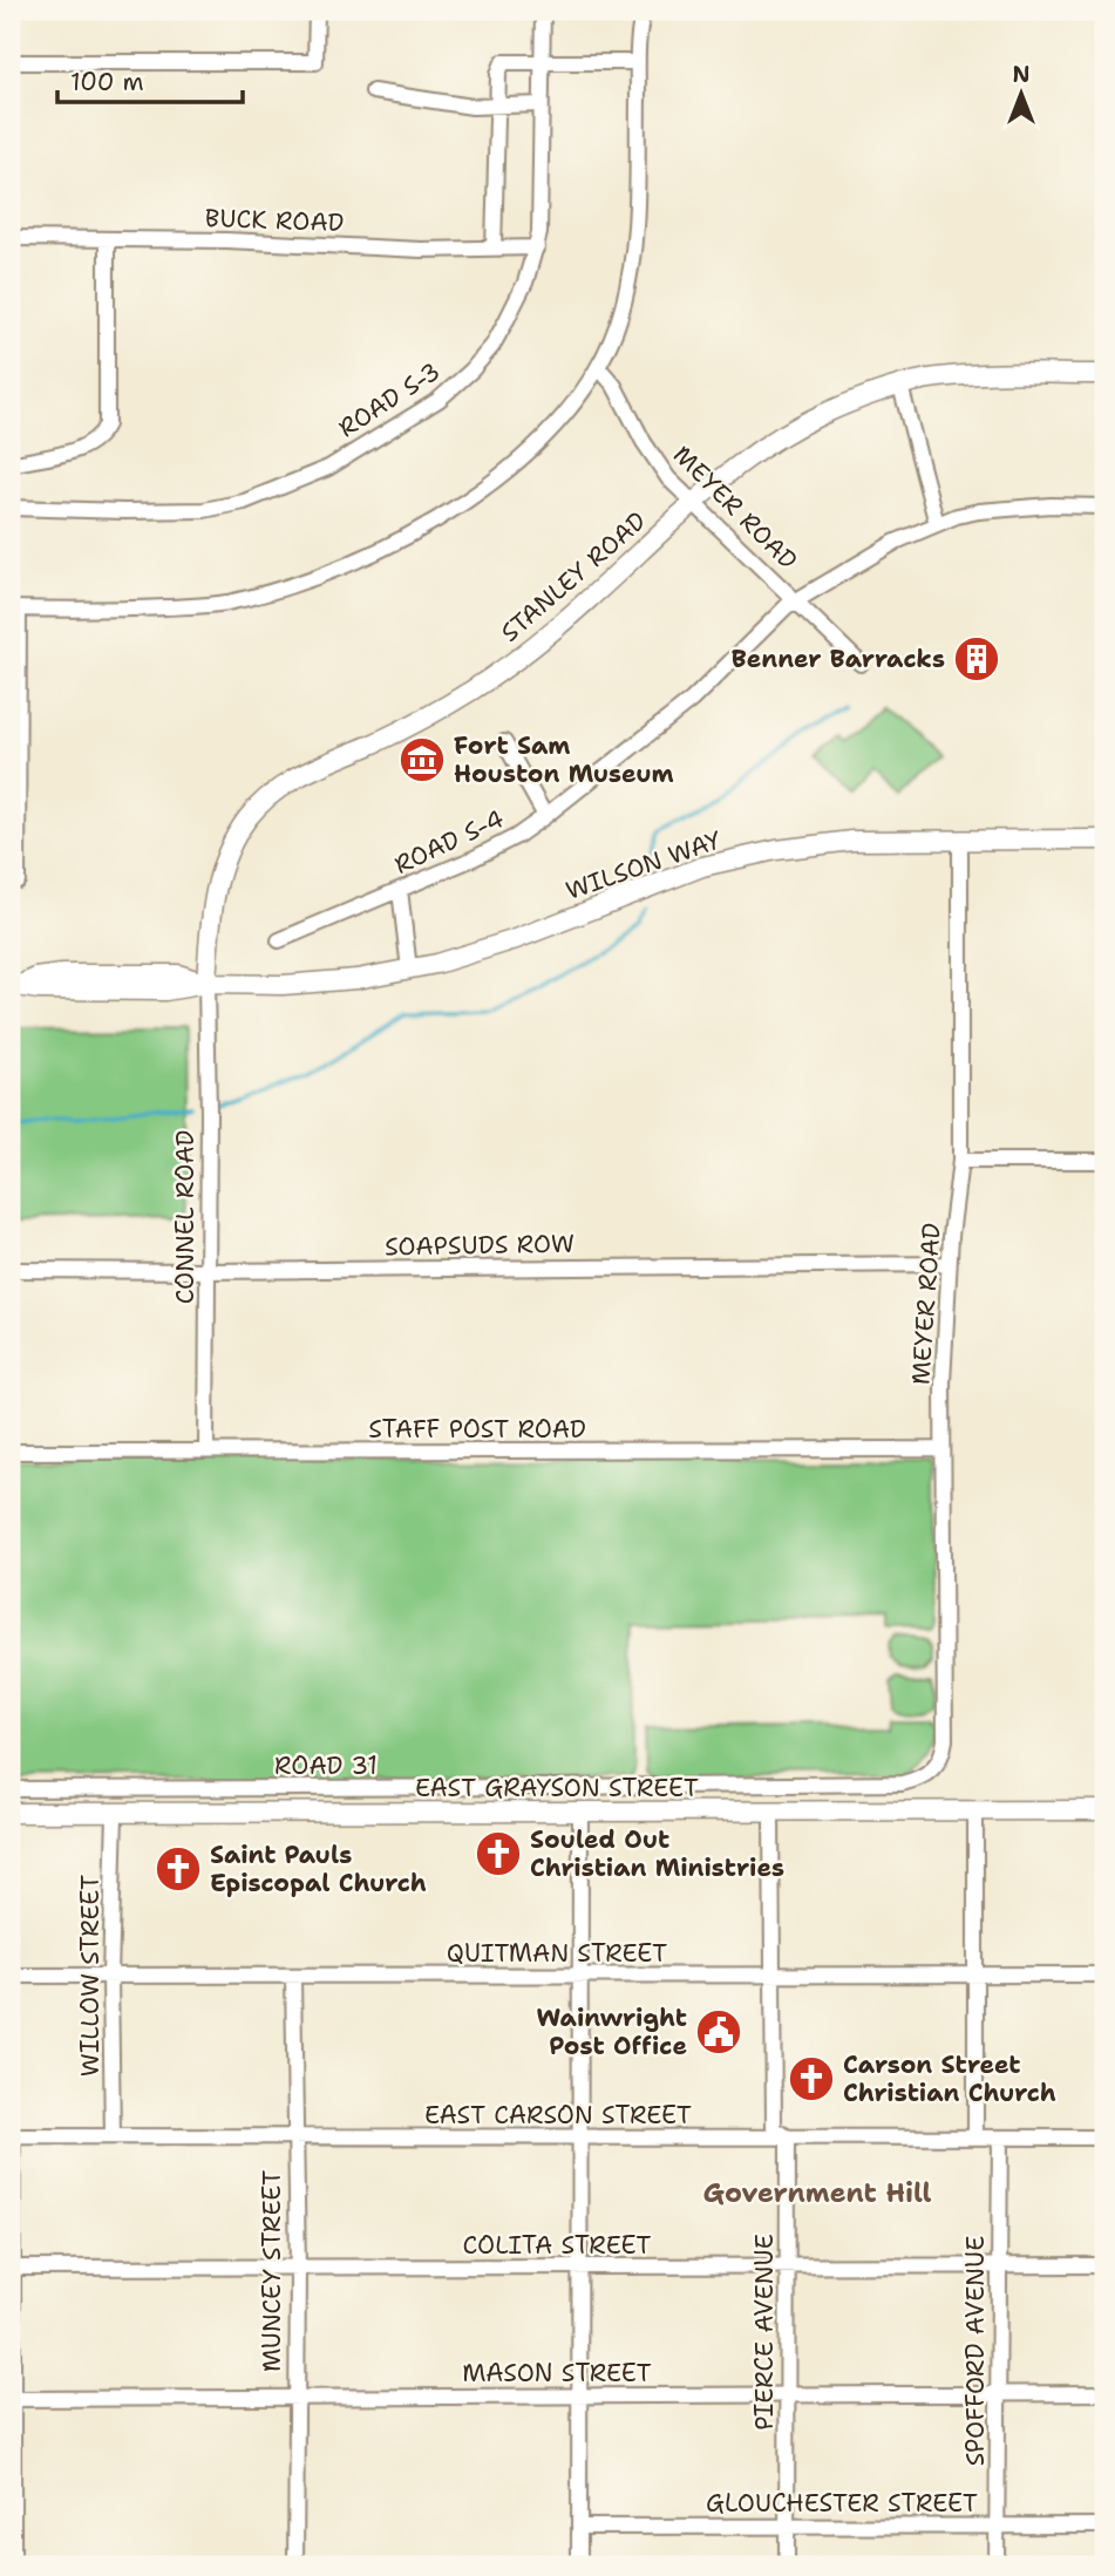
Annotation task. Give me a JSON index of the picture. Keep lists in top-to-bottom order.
{
  "streets": {
    "street": [
      "BUCK ROAD",
      "ROAD S-3",
      "MEYER ROAD",
      "STANLEY ROAD",
      "ROAD S-4",
      "WILSON WAY",
      "CONNEL ROAD",
      "SOAPSUDS ROW",
      "STAFF POST ROAD",
      "ROAD 31",
      "EAST GRAYSON STREET",
      "QUITMAN STREET",
      "WILLOW STREET",
      "EAST CARSON STREET",
      "COLITA STREET",
      "MUNCEY STREET",
      "PIERCE AVENUE",
      "SPOFFORD AVENUE",
      "MASON STREET",
      "GLOUCHESTER STREET"
    ]
  },
  "crossings": [
    ["BUCK ROAD", "ROAD S-3"],
    ["MEYER ROAD", "STANLEY ROAD"],
    ["MEYER ROAD", "ROAD S-4"],
    ["MEYER ROAD", "WILSON WAY"],
    ["MEYER ROAD", "SOAPSUDS ROW"],
    ["MEYER ROAD", "STAFF POST ROAD"],
    ["MEYER ROAD", "ROAD 31"],
    ["STANLEY ROAD", "WILSON WAY"],
    ["STANLEY ROAD", "CONNEL ROAD"],
    ["WILSON WAY", "CONNEL ROAD"],
    ["CONNEL ROAD", "SOAPSUDS ROW"],
    ["CONNEL ROAD", "STAFF POST ROAD"],
    ["EAST GRAYSON STREET", "WILLOW STREET"],
    ["EAST GRAYSON STREET", "PIERCE AVENUE"],
    ["QUITMAN STREET", "WILLOW STREET"],
    ["QUITMAN STREET", "MUNCEY STREET"],
    ["QUITMAN STREET", "PIERCE AVENUE"],
    ["WILLOW STREET", "EAST CARSON STREET"],
    ["EAST CARSON STREET", "MUNCEY STREET"],
    ["EAST CARSON STREET", "PIERCE AVENUE"],
    ["EAST CARSON STREET", "SPOFFORD AVENUE"],
    ["COLITA STREET", "MUNCEY STREET"],
    ["COLITA STREET", "PIERCE AVENUE"],
    ["COLITA STREET", "SPOFFORD AVENUE"],
    ["MUNCEY STREET", "MASON STREET"],
    ["PIERCE AVENUE", "MASON STREET"],
    ["PIERCE AVENUE", "GLOUCHESTER STREET"],
    ["SPOFFORD AVENUE", "MASON STREET"],
    ["SPOFFORD AVENUE", "GLOUCHESTER STREET"]
  ],
  "districts": ["Government Hill"],
  "places": {
    "building": ["Benner Barracks"],
    "museum": ["Fort Sam Houston Museum"],
    "church": ["Souled Out Christian Ministries", "Saint Pauls Episcopal Church", "Carson Street Christian Church"],
    "public building": ["Wainwright Post Office"]
  },
  "scale_bar": "100 m",
  "north": "top"
}
